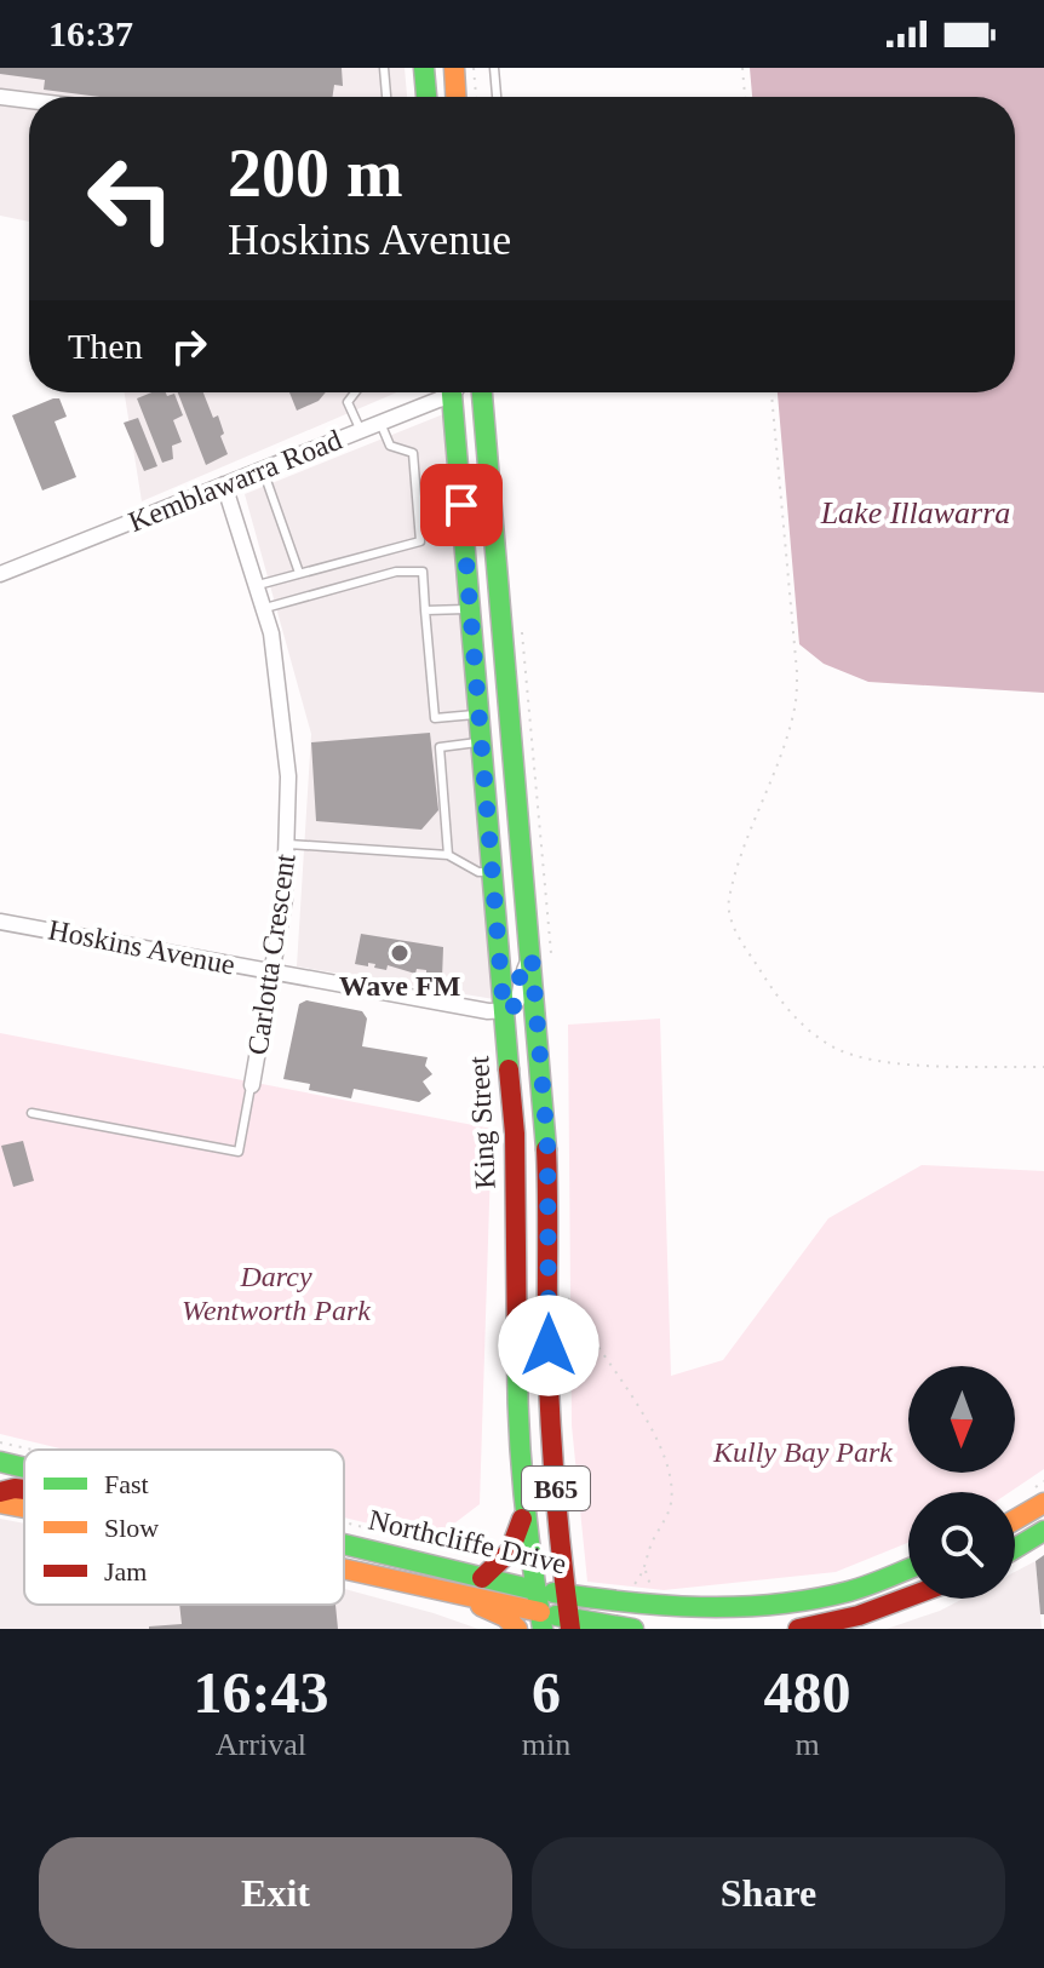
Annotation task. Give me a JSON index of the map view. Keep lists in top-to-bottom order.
{
  "streets": {
    "main road": ["King Street", "B65", "Northcliffe Drive"],
    "street": ["Kemblawarra Road", "Hoskins Avenue", "Carlotta Crescent"]
  },
  "crossings": [
    ["Kemblawarra Road", "Carlotta Crescent"],
    ["Hoskins Avenue", "Carlotta Crescent"],
    ["Hoskins Avenue", "King Street"],
    ["King Street", "Northcliffe Drive"],
    ["B65", "Northcliffe Drive"]
  ],
  "water": ["Lake Illawarra"],
  "parks": ["Darcy Wentworth Park", "Kully Bay Park"],
  "places": ["Wave FM"],
  "legend": ["Fast", "Slow", "Jam"],
  "north": "bottom",
  "page": {
    "status": "16:37",
    "turn": ["200 m", "Hoskins Avenue"],
    "then": "Then",
    "eta": [
      "16:43",
      "Arrival",
      "6",
      "min",
      "480",
      "m"
    ],
    "buttons": ["Exit", "Share"]
  }
}
